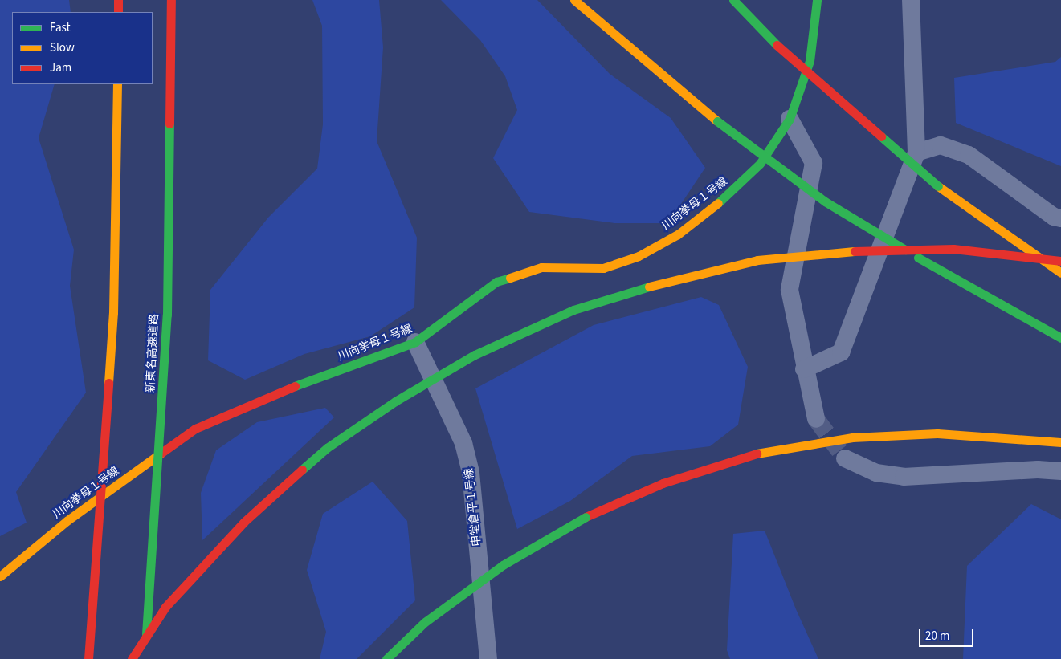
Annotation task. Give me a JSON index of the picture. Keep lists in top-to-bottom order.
{
  "streets": {
    "main road": ["川向挙母１号線", "新東名高速道路"],
    "street": ["申堂倉平１号線"]
  },
  "crossings": [
    ["川向挙母１号線", "申堂倉平１号線"]
  ],
  "legend": ["Fast", "Slow", "Jam"],
  "scale_bar": "20 m"
}
